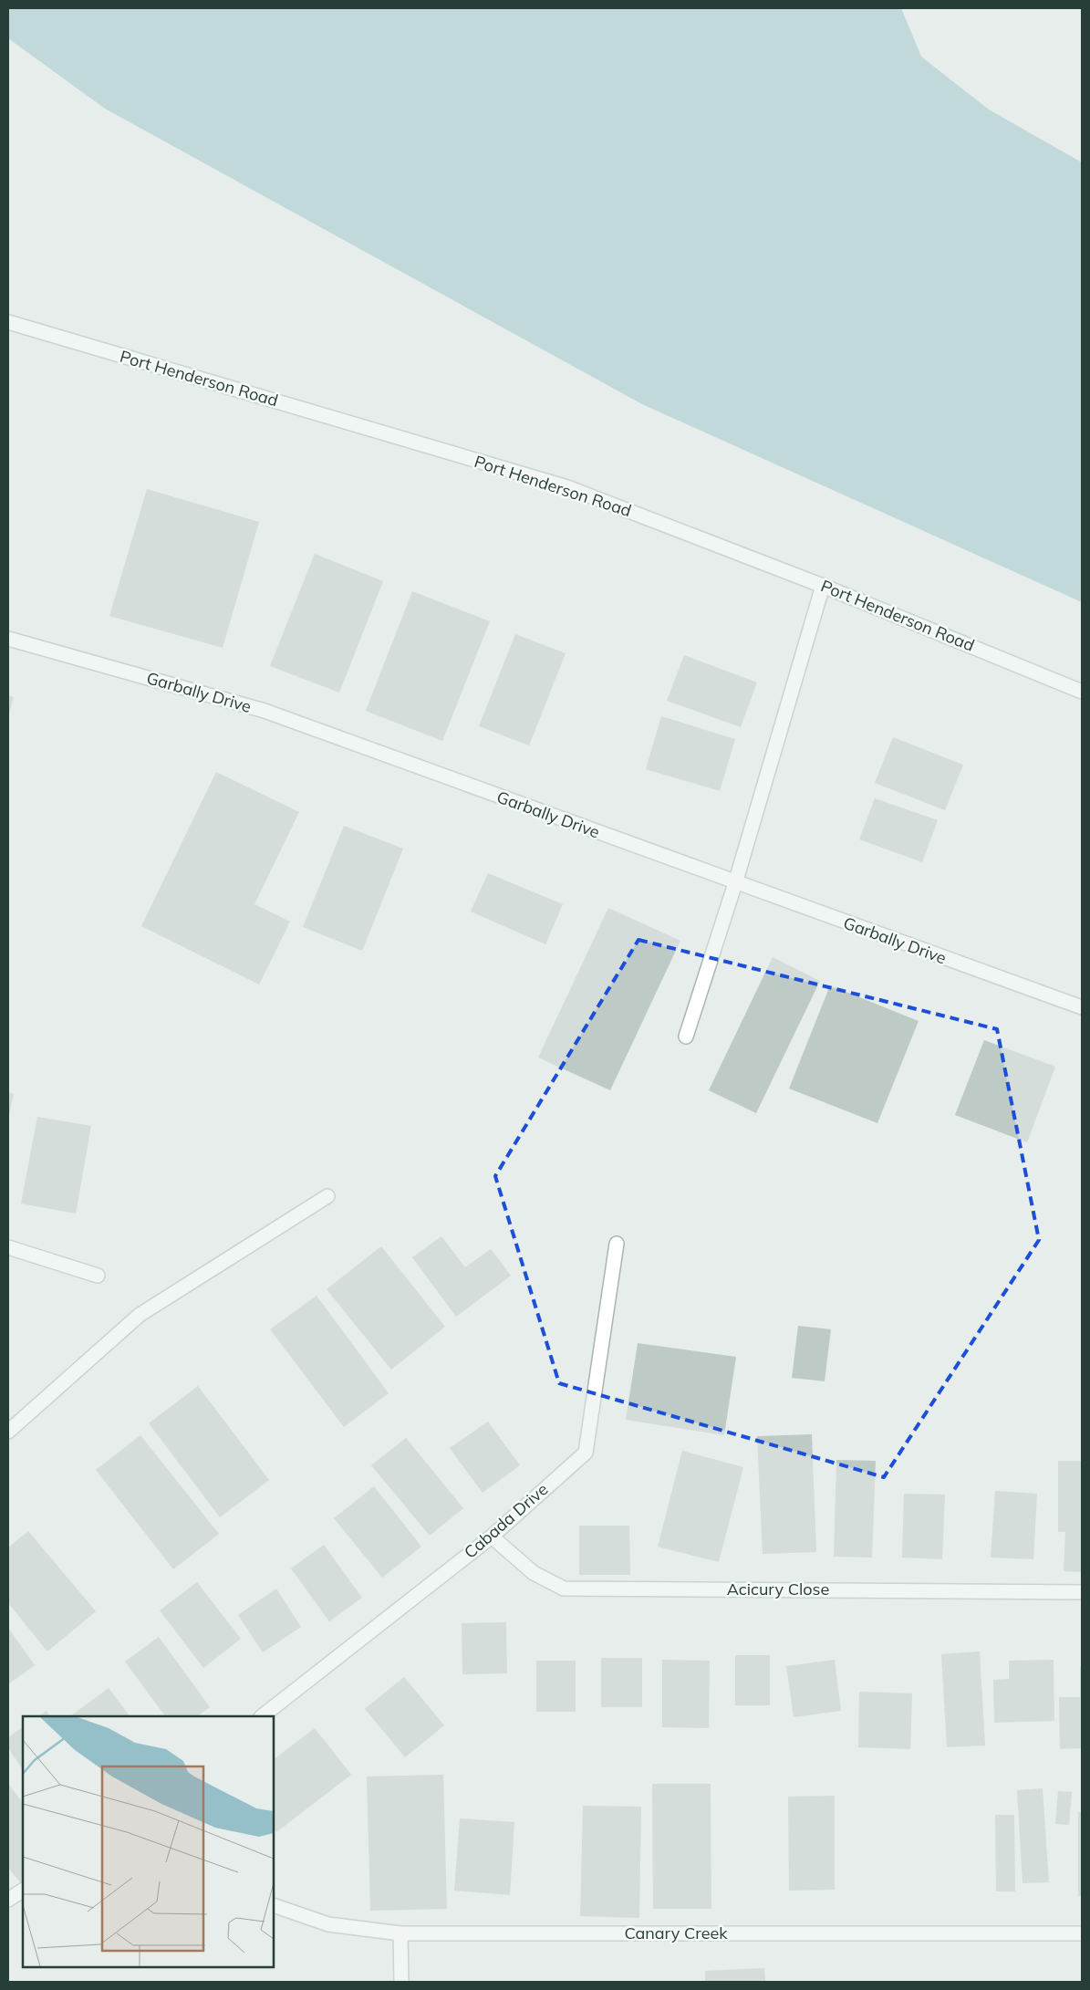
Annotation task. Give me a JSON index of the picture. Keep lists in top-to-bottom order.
{
  "streets": {
    "street": [
      "Port Henderson Road",
      "Garbally Drive",
      "Cabada Drive",
      "Acicury Close",
      "Canary Creek"
    ]
  },
  "crossings": [
    ["Cabada Drive", "Acicury Close"]
  ]
}
